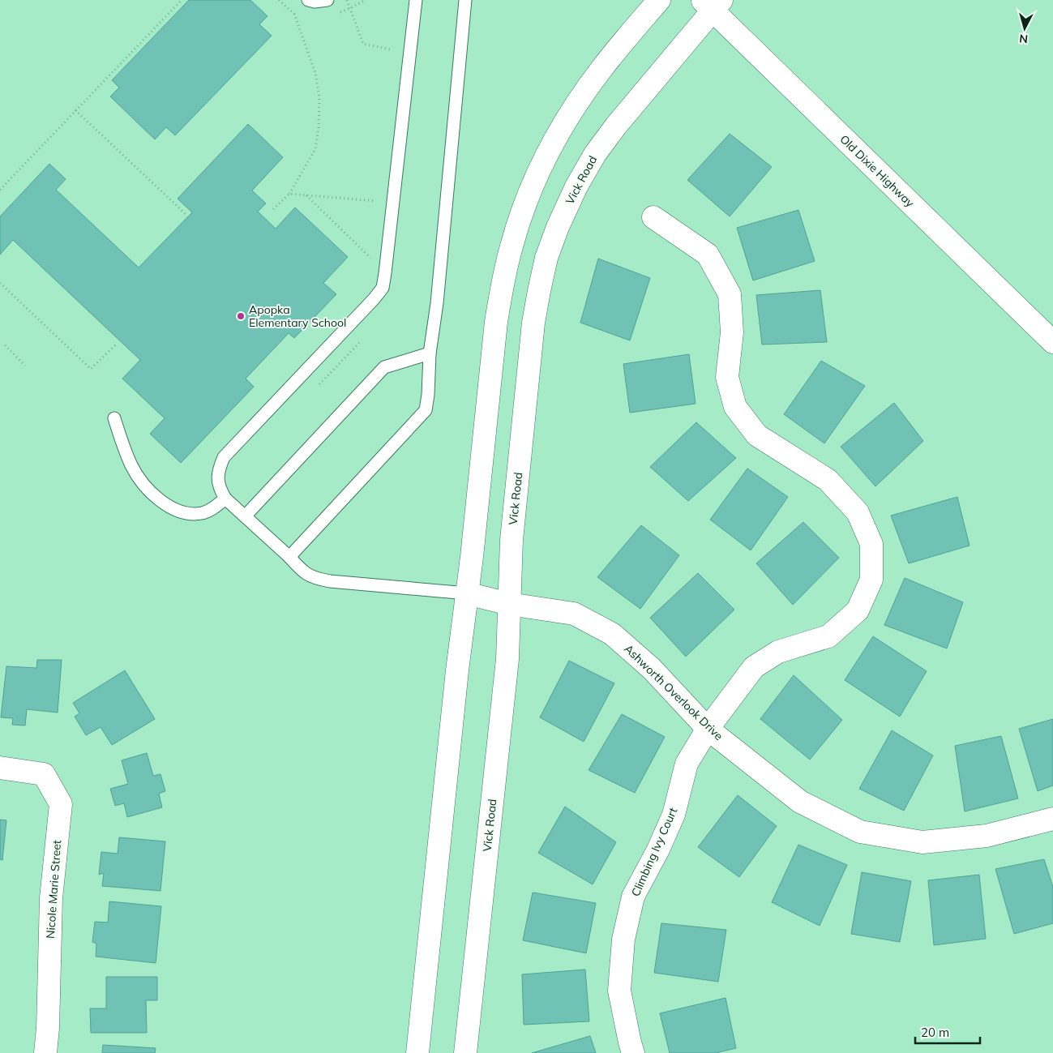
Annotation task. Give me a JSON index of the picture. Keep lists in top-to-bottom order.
{
  "streets": {
    "street": [
      "Old Dixie Highway",
      "Vick Road",
      "Ashworth Overlook Drive",
      "Climbing Ivy Court",
      "Nicole Marie Street"
    ]
  },
  "crossings": [
    ["Old Dixie Highway", "Vick Road"],
    ["Vick Road", "Ashworth Overlook Drive"],
    ["Ashworth Overlook Drive", "Climbing Ivy Court"]
  ],
  "places": ["Apopka Elementary School"],
  "scale_bar": "20 m",
  "north": "bottom"
}
